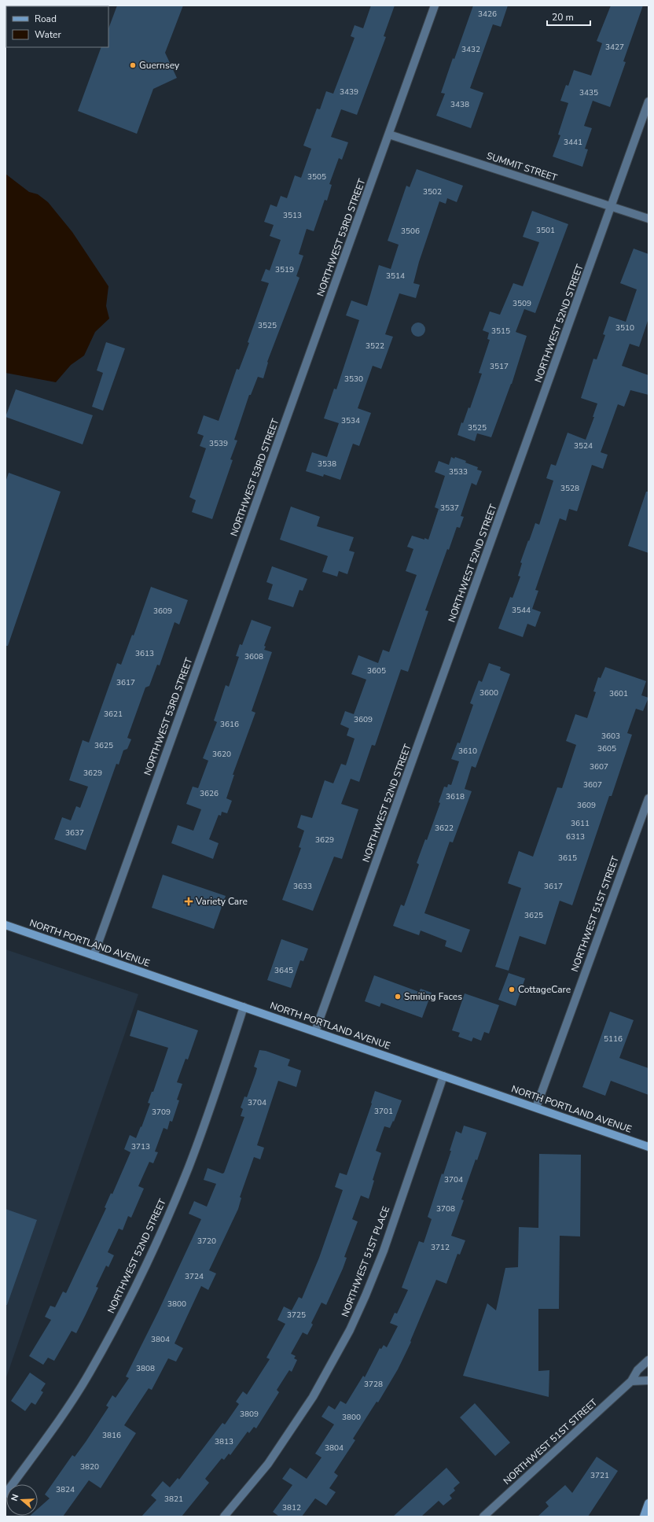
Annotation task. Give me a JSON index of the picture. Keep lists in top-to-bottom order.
{
  "streets": {
    "main road": ["NORTH PORTLAND AVENUE"],
    "street": [
      "SUMMIT STREET",
      "NORTHWEST 53RD STREET",
      "NORTHWEST 52ND STREET",
      "NORTHWEST 51ST STREET",
      "NORTHWEST 51ST PLACE"
    ]
  },
  "crossings": [
    ["SUMMIT STREET", "NORTHWEST 53RD STREET"],
    ["SUMMIT STREET", "NORTHWEST 52ND STREET"],
    ["NORTHWEST 53RD STREET", "NORTH PORTLAND AVENUE"],
    ["NORTHWEST 52ND STREET", "NORTH PORTLAND AVENUE"],
    ["NORTHWEST 51ST STREET", "NORTH PORTLAND AVENUE"],
    ["NORTH PORTLAND AVENUE", "NORTHWEST 51ST PLACE"]
  ],
  "places": {
    "other": ["Guernsey", "CottageCare", "Smiling Faces"],
    "health": ["Variety Care"]
  },
  "house_numbers": [
    "3426",
    "3427",
    "3432",
    "3439",
    "3435",
    "3438",
    "3441",
    "3505",
    "3502",
    "3513",
    "3501",
    "3506",
    "3519",
    "3514",
    "3509",
    "3525",
    "3510",
    "3515",
    "3522",
    "3517",
    "3530",
    "3534",
    "3525",
    "3539",
    "3524",
    "3538",
    "3533",
    "3528",
    "3537",
    "3544",
    "3609",
    "3613",
    "3608",
    "3605",
    "3617",
    "3600",
    "3601",
    "3621",
    "3609",
    "3616",
    "3603",
    "3625",
    "3605",
    "3610",
    "3620",
    "3607",
    "3629",
    "3607",
    "3626",
    "3618",
    "3609",
    "3611",
    "3622",
    "3637",
    "6313",
    "3629",
    "3615",
    "3633",
    "3617",
    "3625",
    "3645",
    "5116",
    "3704",
    "3701",
    "3709",
    "3713",
    "3704",
    "3708",
    "3720",
    "3712",
    "3724",
    "3800",
    "3725",
    "3804",
    "3808",
    "3728",
    "3809",
    "3800",
    "3816",
    "3813",
    "3804",
    "3820",
    "3721",
    "3824",
    "3821",
    "3812"
  ],
  "legend": ["Road", "Water"],
  "scale_bar": "20 m",
  "north": "left"
}
